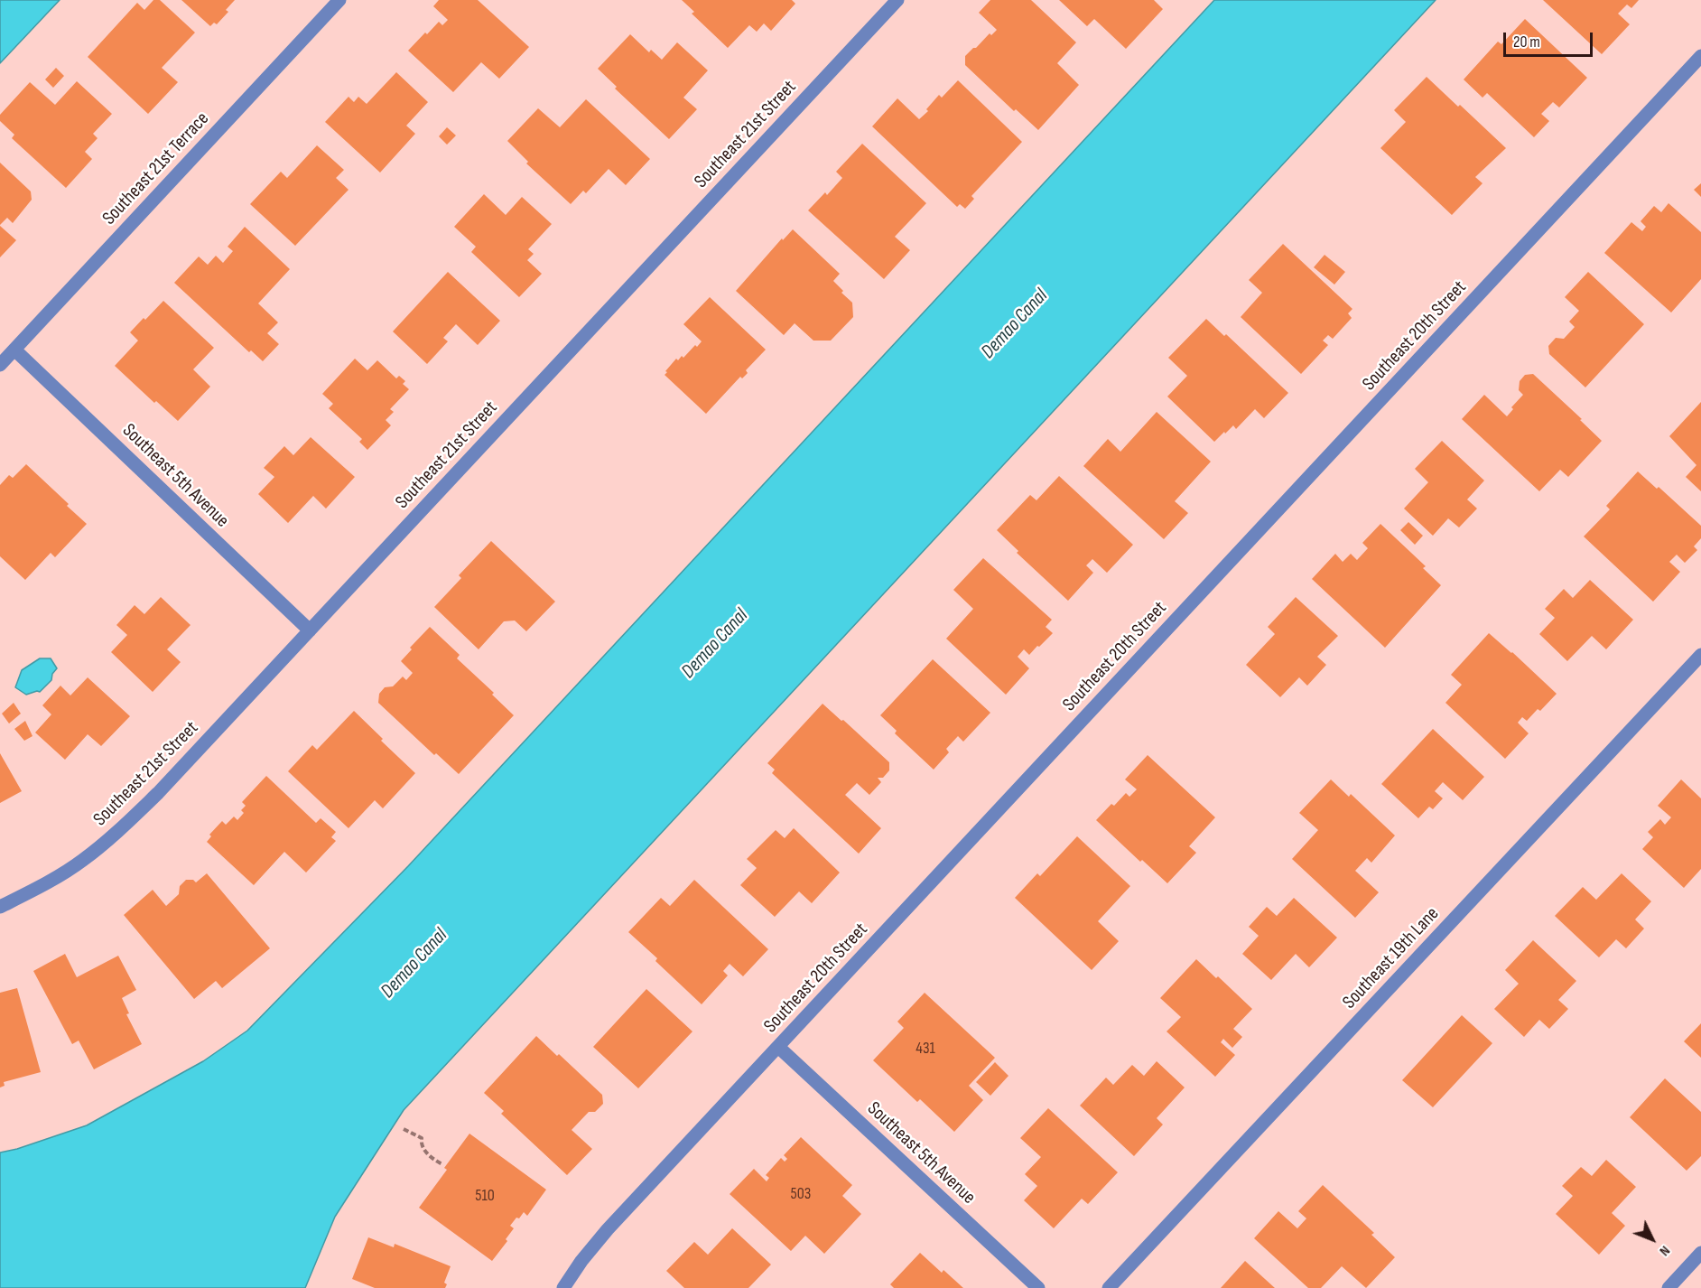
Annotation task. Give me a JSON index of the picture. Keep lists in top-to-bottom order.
{
  "streets": {
    "street": [
      "Southeast 21st Street",
      "Southeast 21st Terrace",
      "Southeast 20th Street",
      "Southeast 5th Avenue",
      "Southeast 19th Lane"
    ]
  },
  "crossings": [
    ["Southeast 21st Street", "Southeast 5th Avenue"],
    ["Southeast 21st Terrace", "Southeast 5th Avenue"],
    ["Southeast 20th Street", "Southeast 5th Avenue"]
  ],
  "water": ["Demao Canal"],
  "house_numbers": ["431", "503", "510"],
  "scale_bar": "20 m",
  "north": "bottom right"
}
